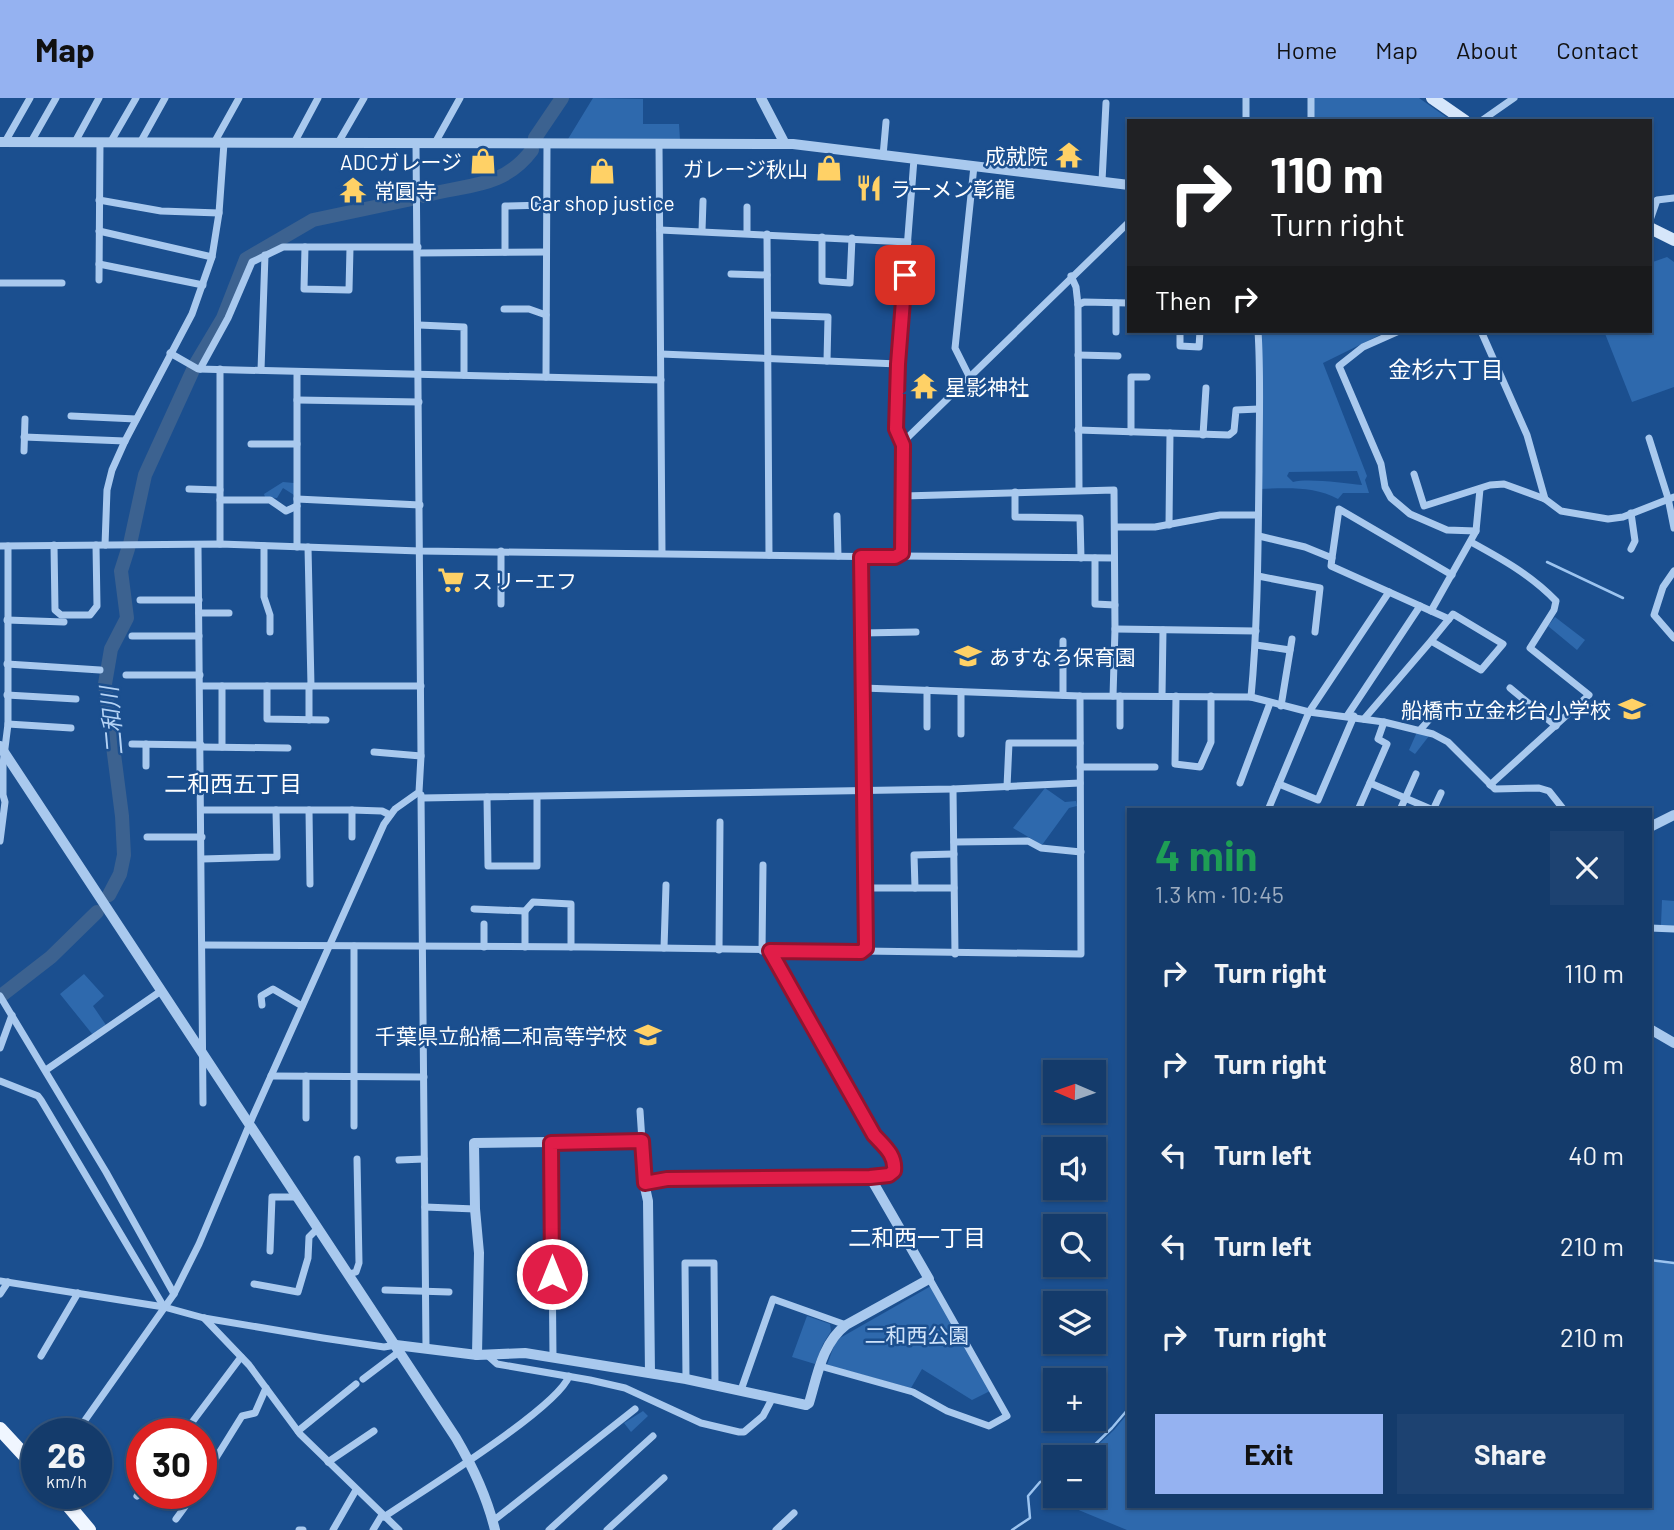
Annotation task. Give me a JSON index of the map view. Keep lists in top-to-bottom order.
{
  "districts": ["金杉六丁目", "二和西五丁目", "二和西一丁目"],
  "water": ["二和川"],
  "parks": ["二和西公園"],
  "places": {
    "temple": ["成就院", "常圓寺", "星影神社"],
    "shop": ["ADCガレージ", "ガレージ秋山", "Car shop justice"],
    "restaurant": ["ラーメン彰龍"],
    "supermarket": ["スリーエフ"],
    "school or university": ["あすなろ保育園", "船橋市立金杉台小学校", "千葉県立船橋二和高等学校"]
  },
  "north": "left",
  "page": {
    "header": "Map",
    "nav": [
      "Home",
      "Map",
      "About",
      "Contact"
    ],
    "turn": ["110 m", "Turn right"],
    "then": "Then",
    "heading": ["4 min", "1.3 km · 10:45"],
    "list": [
      {
        "name": "Turn right",
        "value": "110 m"
      },
      {
        "name": "Turn right",
        "value": "80 m"
      },
      {
        "name": "Turn left",
        "value": "40 m"
      },
      {
        "name": "Turn left",
        "value": "210 m"
      },
      {
        "name": "Turn right",
        "value": "210 m"
      }
    ],
    "map_buttons": ["+", "−"],
    "buttons": ["Exit", "Share"],
    "speed": "26 km/h",
    "limit": "30"
  }
}
